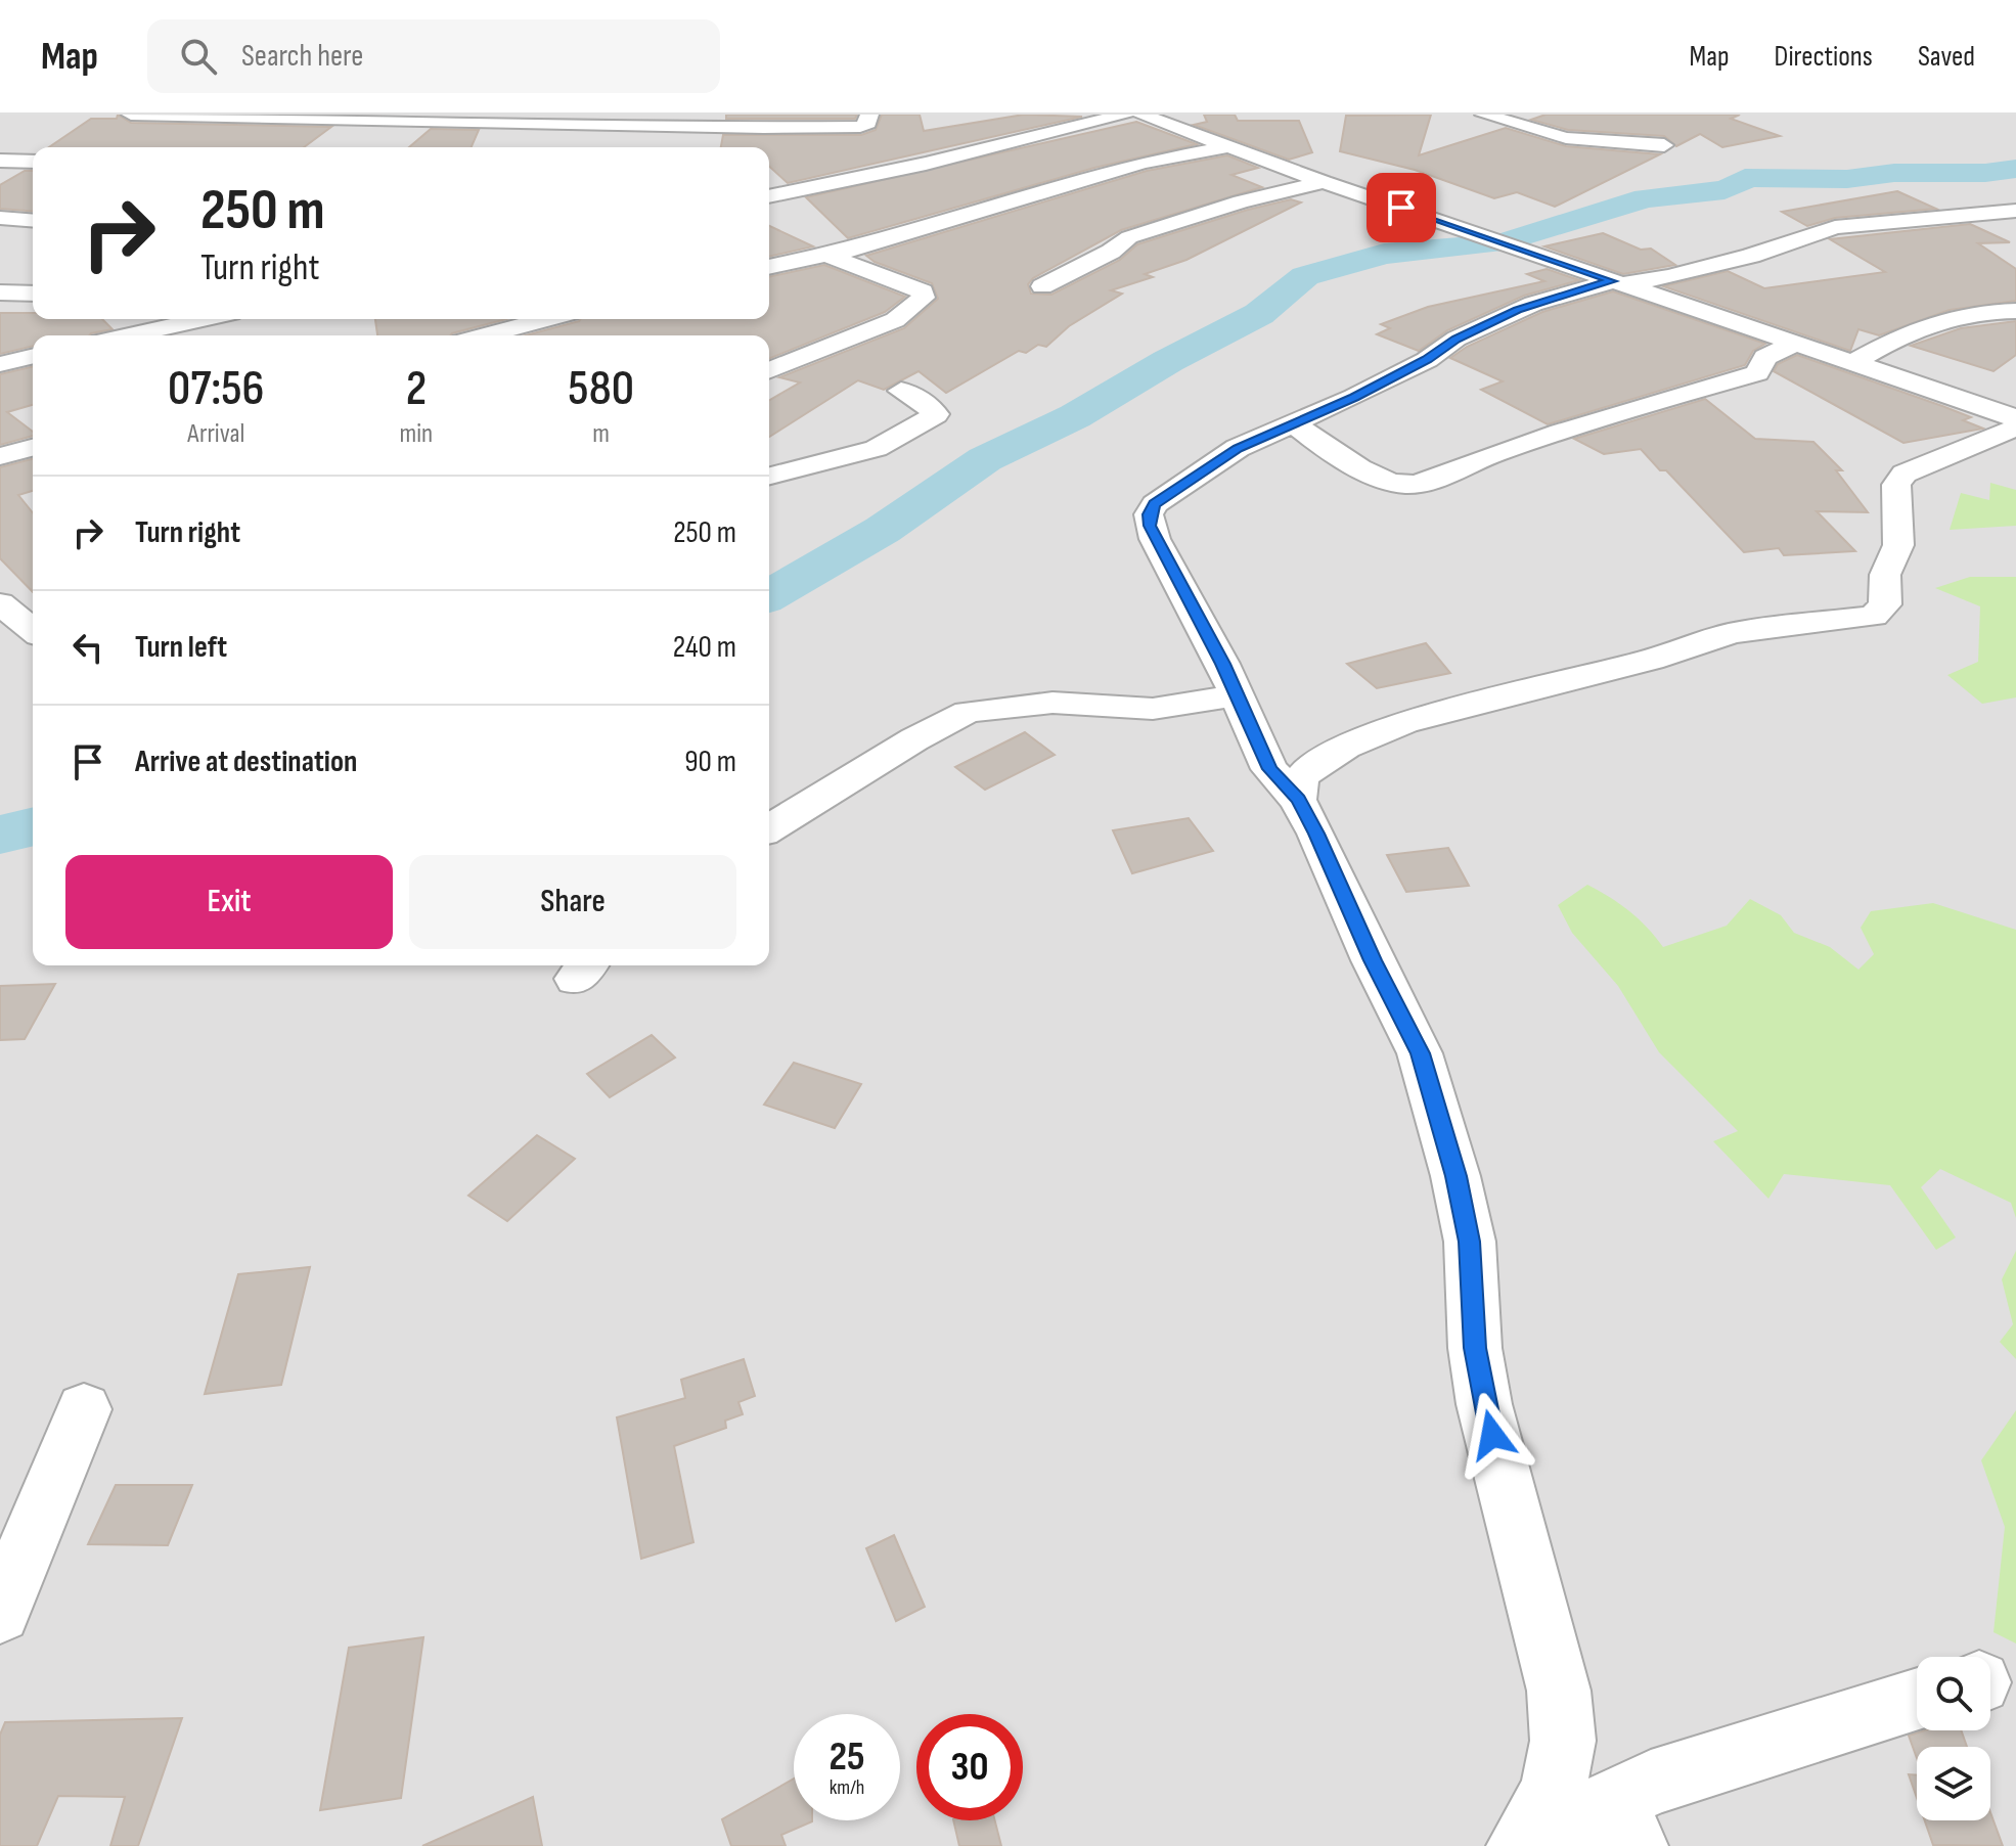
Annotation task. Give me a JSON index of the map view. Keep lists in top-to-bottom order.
{
  "page": {
    "header": "Map",
    "search": "Search here",
    "nav": ["Map", "Directions", "Saved"],
    "turn": ["250 m", "Turn right"],
    "eta": [
      "07:56",
      "Arrival",
      "2",
      "min",
      "580",
      "m"
    ],
    "list": [
      {
        "name": "Turn right",
        "value": "250 m"
      },
      {
        "name": "Turn left",
        "value": "240 m"
      },
      {
        "name": "Arrive at destination",
        "value": "90 m"
      }
    ],
    "buttons": ["Exit", "Share"],
    "speed": "25 km/h",
    "limit": "30"
  }
}
